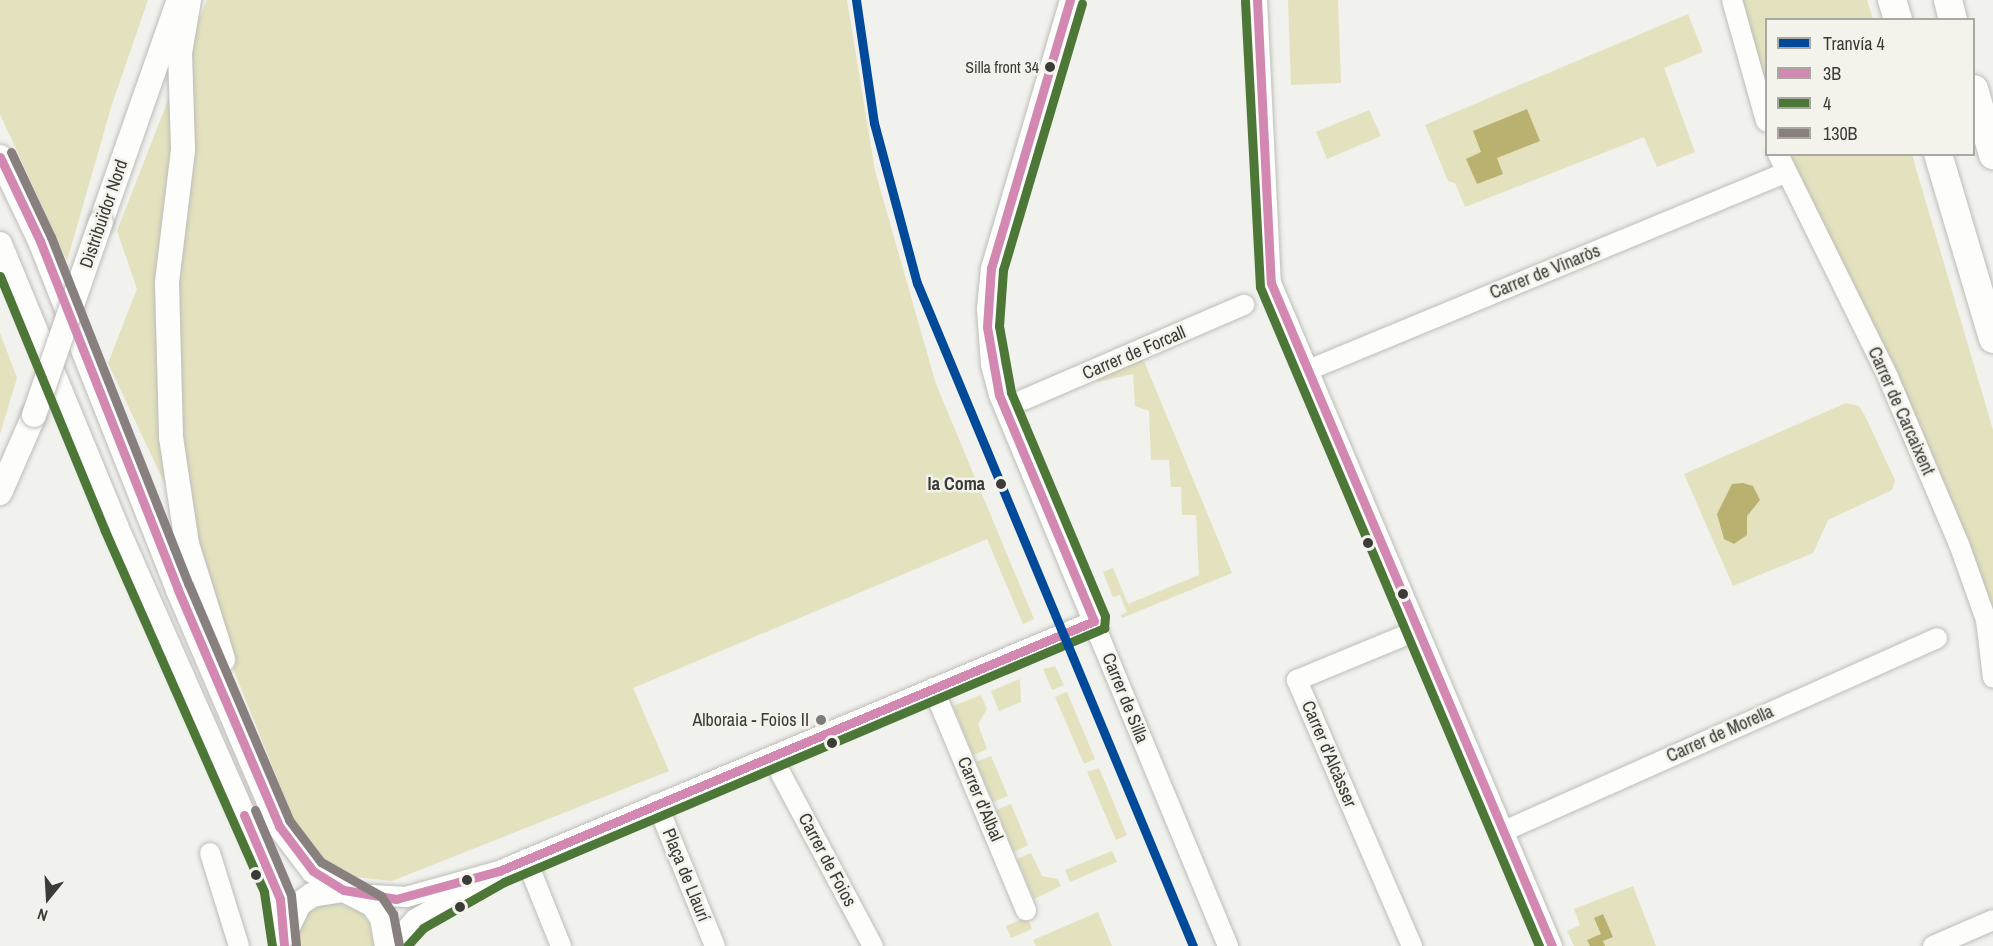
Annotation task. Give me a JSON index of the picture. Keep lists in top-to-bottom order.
{
  "streets": {
    "main road": ["Distribuïdor Nord"],
    "street": [
      "Carrer de Vinaròs",
      "Carrer de Forcall",
      "Carrer de Carcaixent",
      "Carrer de Silla",
      "Carrer de Morella",
      "Carrer d'Alcàsser",
      "Carrer d'Albal",
      "Carrer de Foios",
      "Plaça de Llaurí"
    ]
  },
  "crossings": [
    ["Carrer de Vinaròs", "Carrer de Carcaixent"]
  ],
  "places": ["Silla front 34", "la Coma", "Alboraia - Foios II"],
  "lines": [
    "tram line 4",
    "transit line 3B",
    "transit line 4",
    "transit line 130B"
  ],
  "legend": [
    "Tranvía 4",
    "3B",
    "4",
    "130B"
  ],
  "north": "bottom"
}
